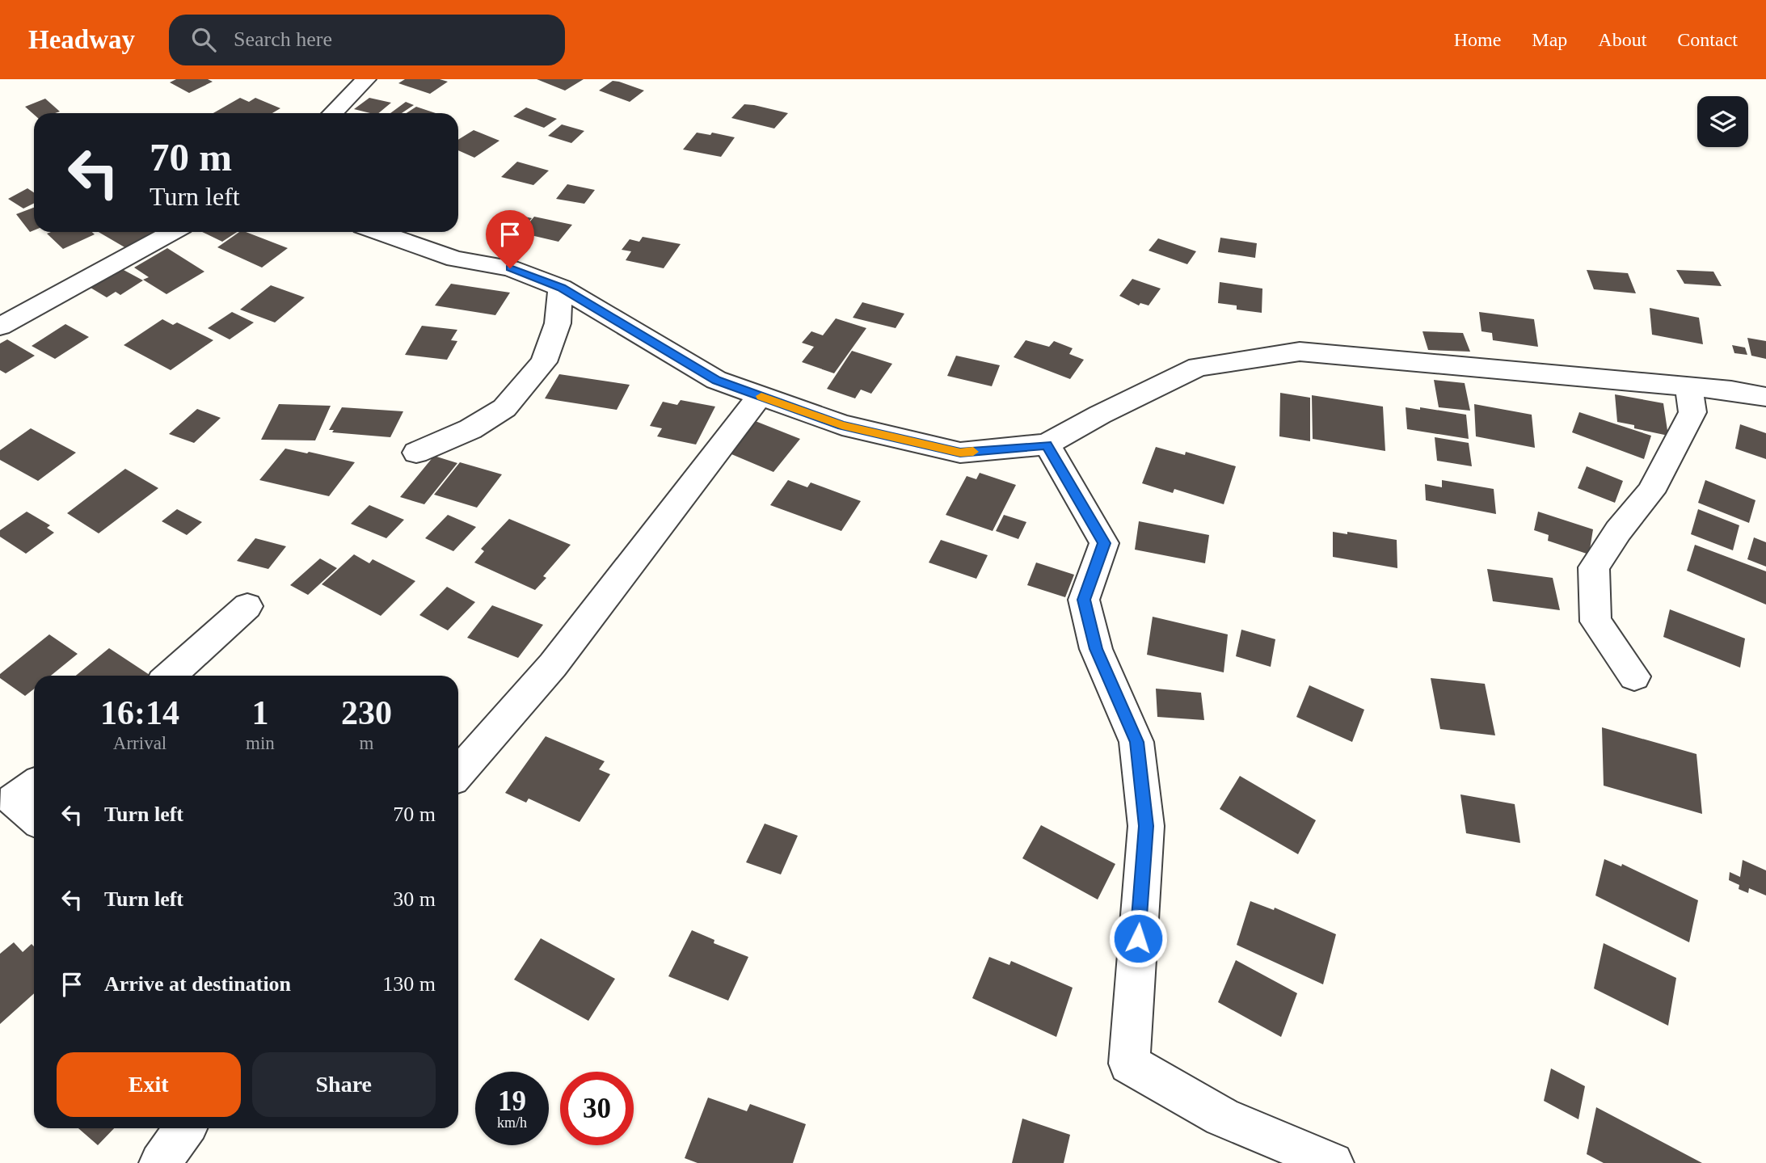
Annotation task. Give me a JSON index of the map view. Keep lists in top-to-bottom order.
{
  "page": {
    "header": "Headway",
    "search": "Search here",
    "nav": [
      "Home",
      "Map",
      "About",
      "Contact"
    ],
    "turn": ["70 m", "Turn left"],
    "eta": [
      "16:14",
      "Arrival",
      "1",
      "min",
      "230",
      "m"
    ],
    "list": [
      {
        "name": "Turn left",
        "value": "70 m"
      },
      {
        "name": "Turn left",
        "value": "30 m"
      },
      {
        "name": "Arrive at destination",
        "value": "130 m"
      }
    ],
    "buttons": ["Exit", "Share"],
    "speed": "19 km/h",
    "limit": "30"
  }
}
